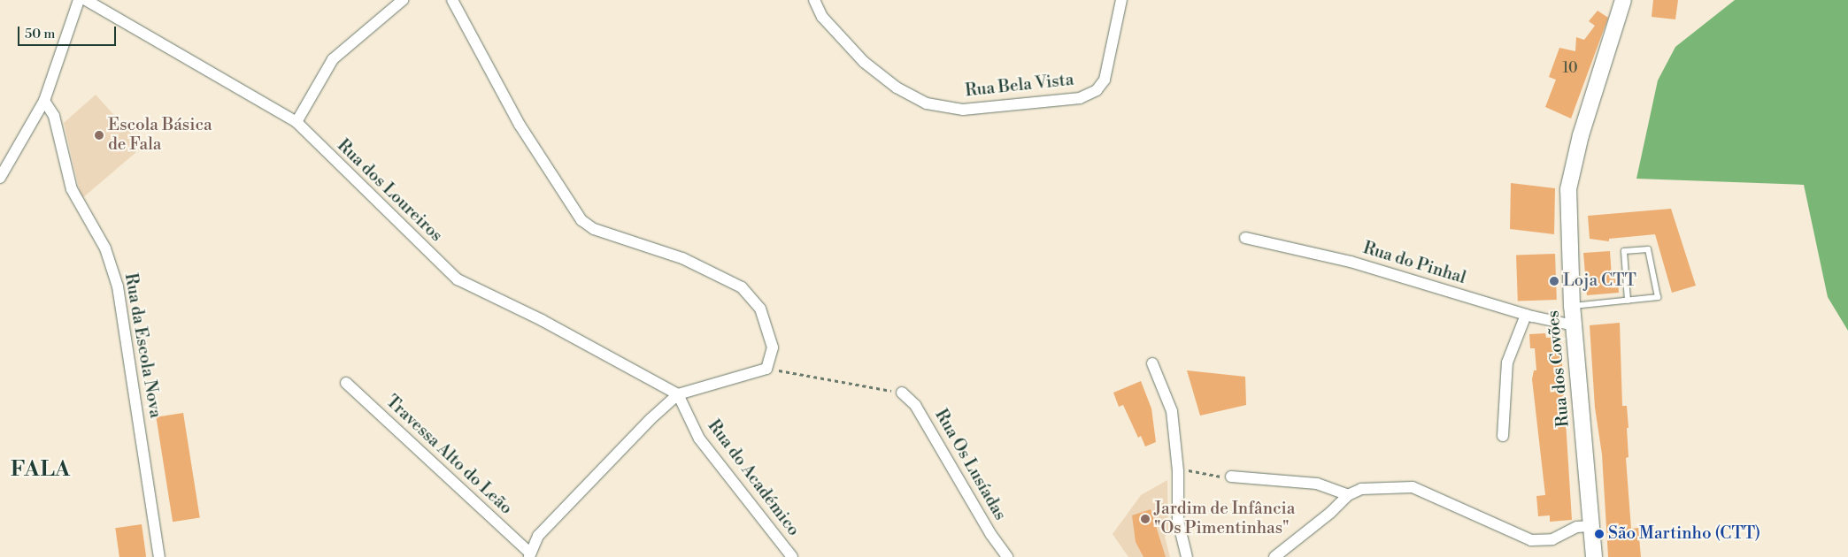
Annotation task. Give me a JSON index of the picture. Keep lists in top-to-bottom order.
{
  "streets": {
    "street": [
      "Rua Bela Vista",
      "Rua dos Loureiros",
      "Rua do Pinhal",
      "Rua da Escola Nova",
      "Rua dos Covões",
      "Travessa Alto do Leão",
      "Rua Os Lusíadas",
      "Rua do Académico"
    ]
  },
  "crossings": [
    ["Rua dos Loureiros", "Rua do Académico"],
    ["Rua do Pinhal", "Rua dos Covões"]
  ],
  "districts": ["FALA"],
  "places": [
    "Escola Básica de Fala",
    "Loja CTT",
    "Jardim de Infância \"Os Pimentinhas\"",
    "São Martinho (CTT)"
  ],
  "house_numbers": ["10"],
  "scale_bar": "50 m"
}
